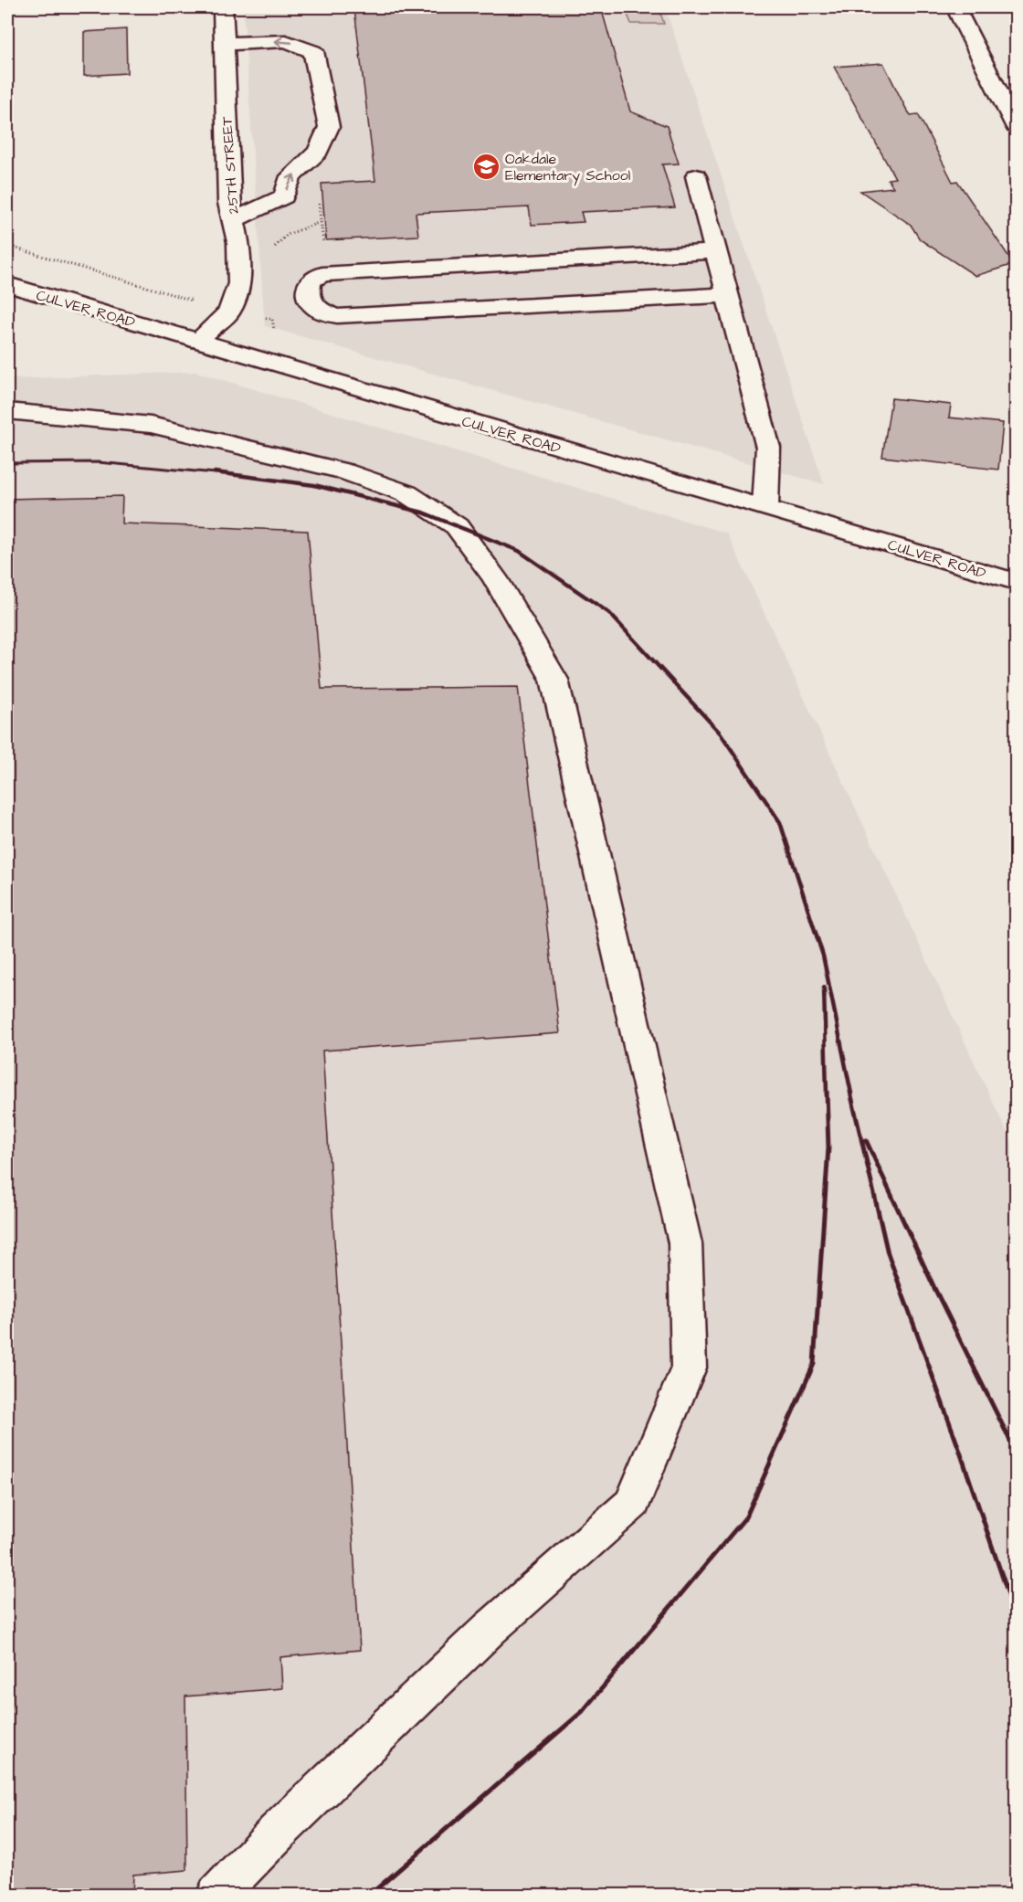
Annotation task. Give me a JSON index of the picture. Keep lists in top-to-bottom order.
{
  "streets": {
    "street": ["25TH STREET", "CULVER ROAD"]
  },
  "crossings": [
    ["25TH STREET", "CULVER ROAD"]
  ],
  "places": {
    "school or university": ["Oakdale Elementary School"]
  }
}
